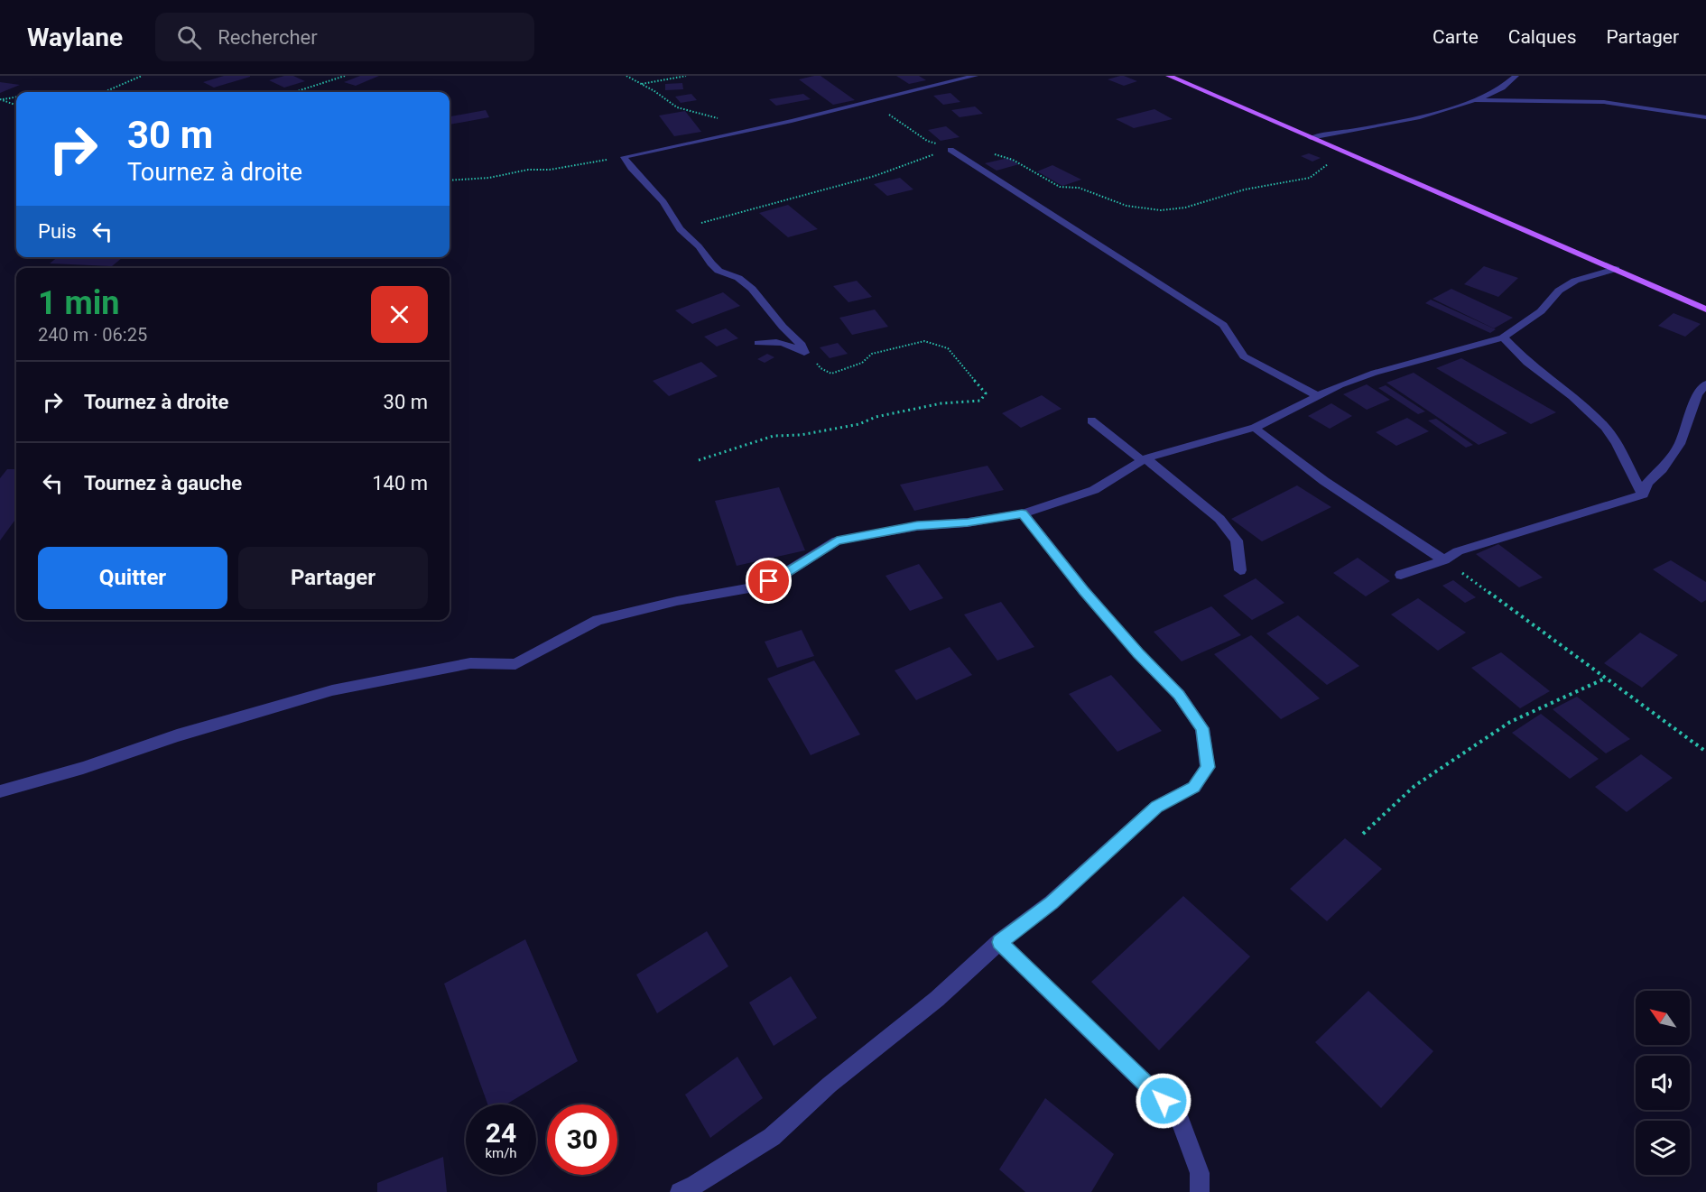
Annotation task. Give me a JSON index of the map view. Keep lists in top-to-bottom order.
{
  "north": "top left",
  "page": {
    "header": "Waylane",
    "search": "Rechercher",
    "nav": ["Carte", "Calques", "Partager"],
    "turn": ["30 m", "Tournez à droite"],
    "then": "Puis",
    "heading": ["1 min", "240 m · 06:25"],
    "list": [
      {
        "name": "Tournez à droite",
        "value": "30 m"
      },
      {
        "name": "Tournez à gauche",
        "value": "140 m"
      }
    ],
    "buttons": ["Quitter", "Partager"],
    "speed": "24 km/h",
    "limit": "30"
  }
}
